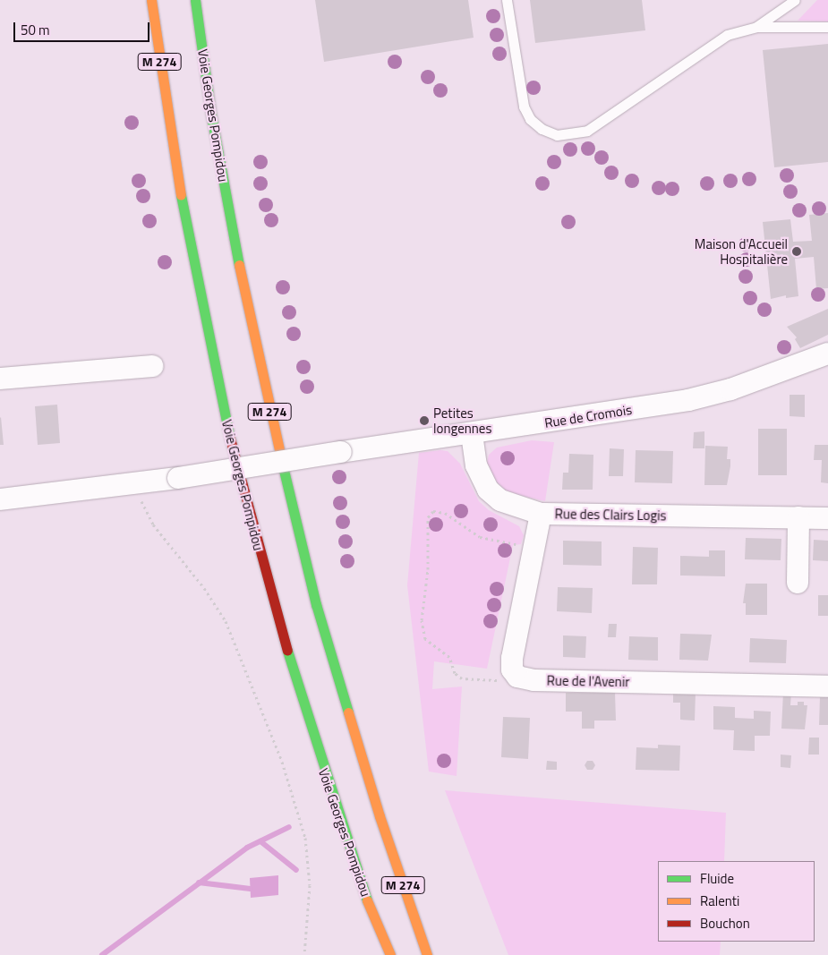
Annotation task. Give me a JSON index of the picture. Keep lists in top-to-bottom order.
{
  "streets": {
    "highway": ["M 274", "Voie Georges Pompidou"],
    "street": ["Rue de Cromois", "Rue des Clairs Logis", "Rue de l'Avenir"]
  },
  "crossings": [
    ["Rue de Cromois", "Rue des Clairs Logis"]
  ],
  "places": ["Maison d'Accueil Hospitalière", "Petites longennes"],
  "legend": ["Fluide", "Ralenti", "Bouchon"],
  "scale_bar": "50 m"
}
